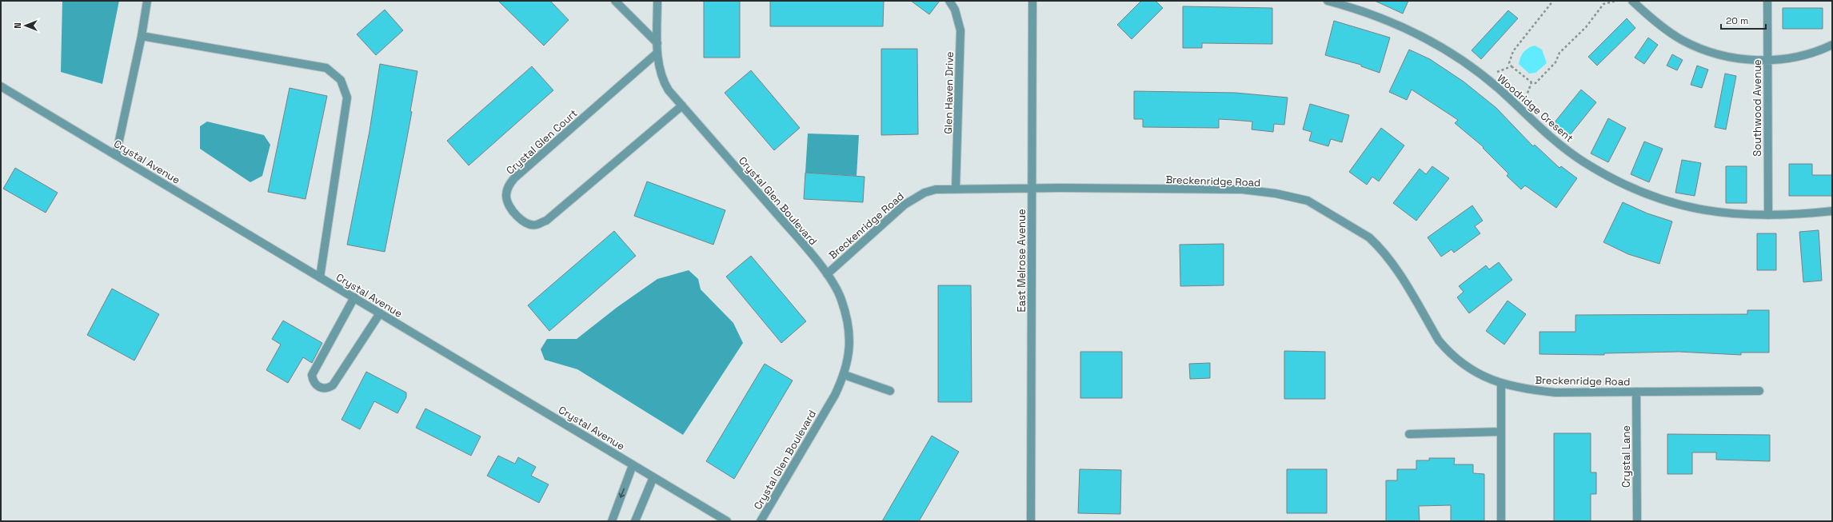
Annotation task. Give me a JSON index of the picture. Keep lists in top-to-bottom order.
{
  "streets": {
    "street": [
      "Glen Haven Drive",
      "Woodridge Cresent",
      "Southwood Avenue",
      "Crystal Glen Court",
      "Crystal Avenue",
      "Breckenridge Road",
      "Crystal Glen Boulevard",
      "East Melrose Avenue",
      "Crystal Lane"
    ]
  },
  "crossings": [
    ["Glen Haven Drive", "Breckenridge Road"],
    ["Woodridge Cresent", "Southwood Avenue"],
    ["Crystal Glen Court", "Crystal Glen Boulevard"],
    ["Breckenridge Road", "Crystal Glen Boulevard"],
    ["Breckenridge Road", "East Melrose Avenue"],
    ["Breckenridge Road", "Crystal Lane"]
  ],
  "scale_bar": "20 m",
  "north": "left"
}
